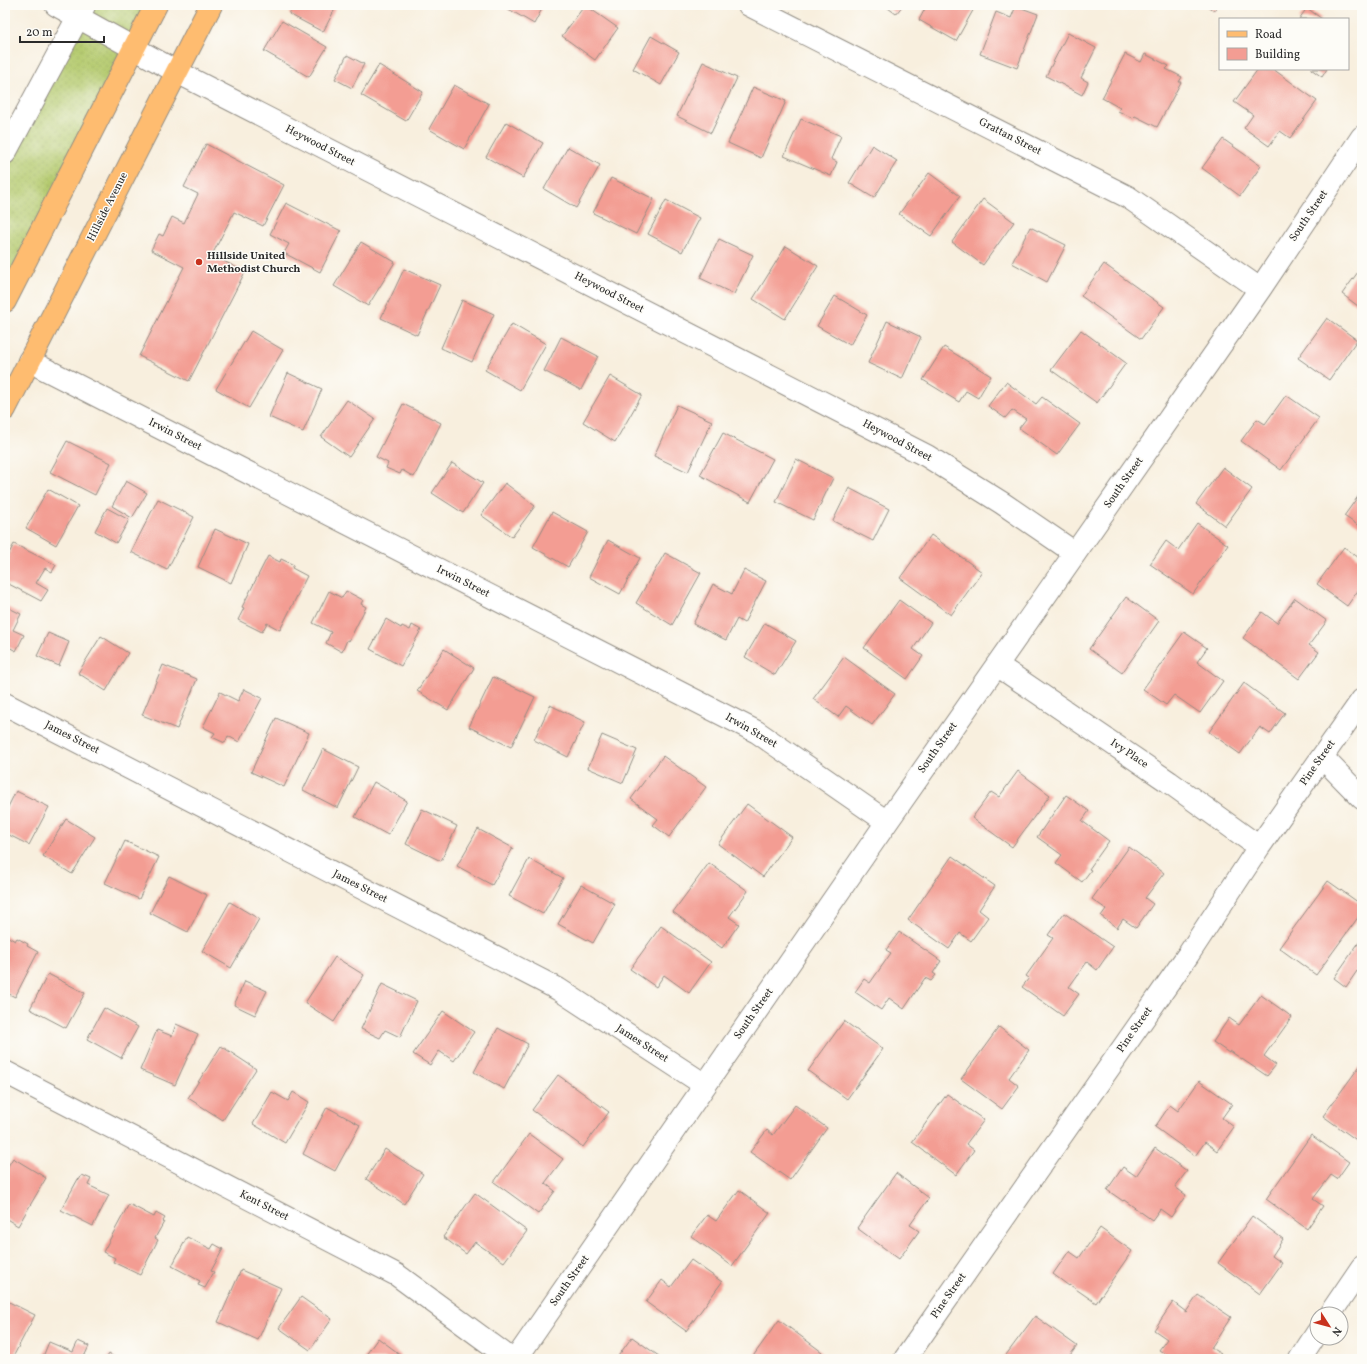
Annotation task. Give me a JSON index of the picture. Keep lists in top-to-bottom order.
{
  "streets": {
    "main road": ["Hillside Avenue"],
    "street": [
      "Grattan Street",
      "Heywood Street",
      "South Street",
      "Irwin Street",
      "James Street",
      "Ivy Place",
      "Pine Street",
      "Kent Street"
    ]
  },
  "crossings": [
    ["Grattan Street", "South Street"],
    ["Heywood Street", "Hillside Avenue"],
    ["Heywood Street", "South Street"],
    ["Hillside Avenue", "Irwin Street"],
    ["South Street", "Irwin Street"],
    ["South Street", "James Street"],
    ["South Street", "Ivy Place"],
    ["Ivy Place", "Pine Street"]
  ],
  "places": ["Hillside United Methodist Church"],
  "legend": ["Road", "Building"],
  "scale_bar": "20 m",
  "north": "bottom right"
}
